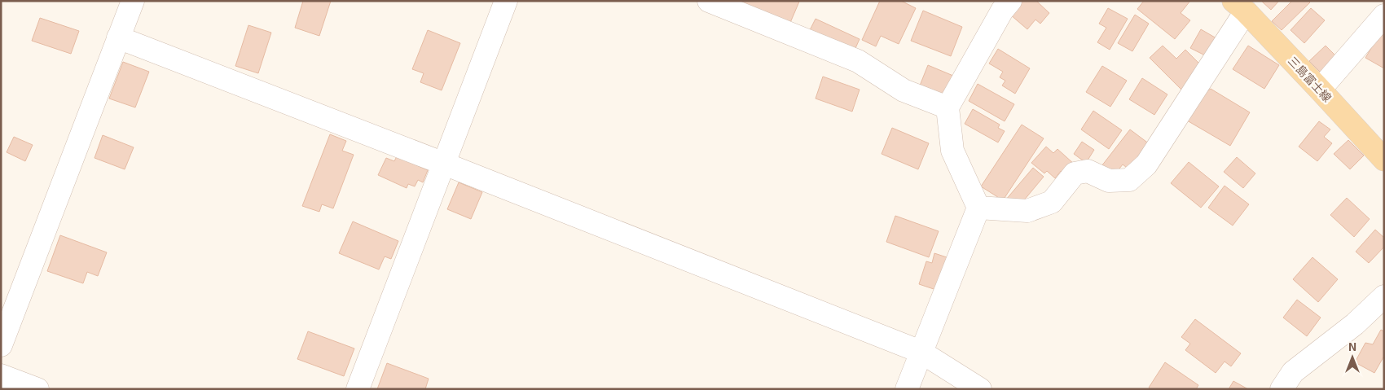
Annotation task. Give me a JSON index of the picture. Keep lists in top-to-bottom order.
{
  "streets": {
    "main road": ["三島富士線"]
  },
  "north": "top"
}
